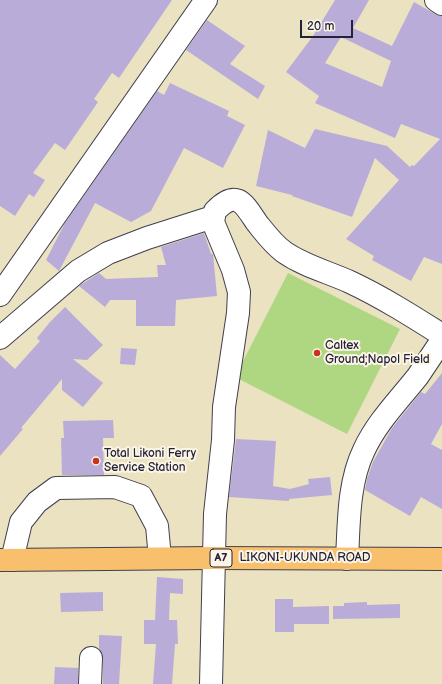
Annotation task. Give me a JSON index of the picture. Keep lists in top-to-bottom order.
{
  "streets": {
    "highway": ["A7", "LIKONI-UKUNDA ROAD"]
  },
  "places": ["Caltex Ground;Napol Field", "Total Likoni Ferry Service Station"],
  "scale_bar": "20 m"
}
